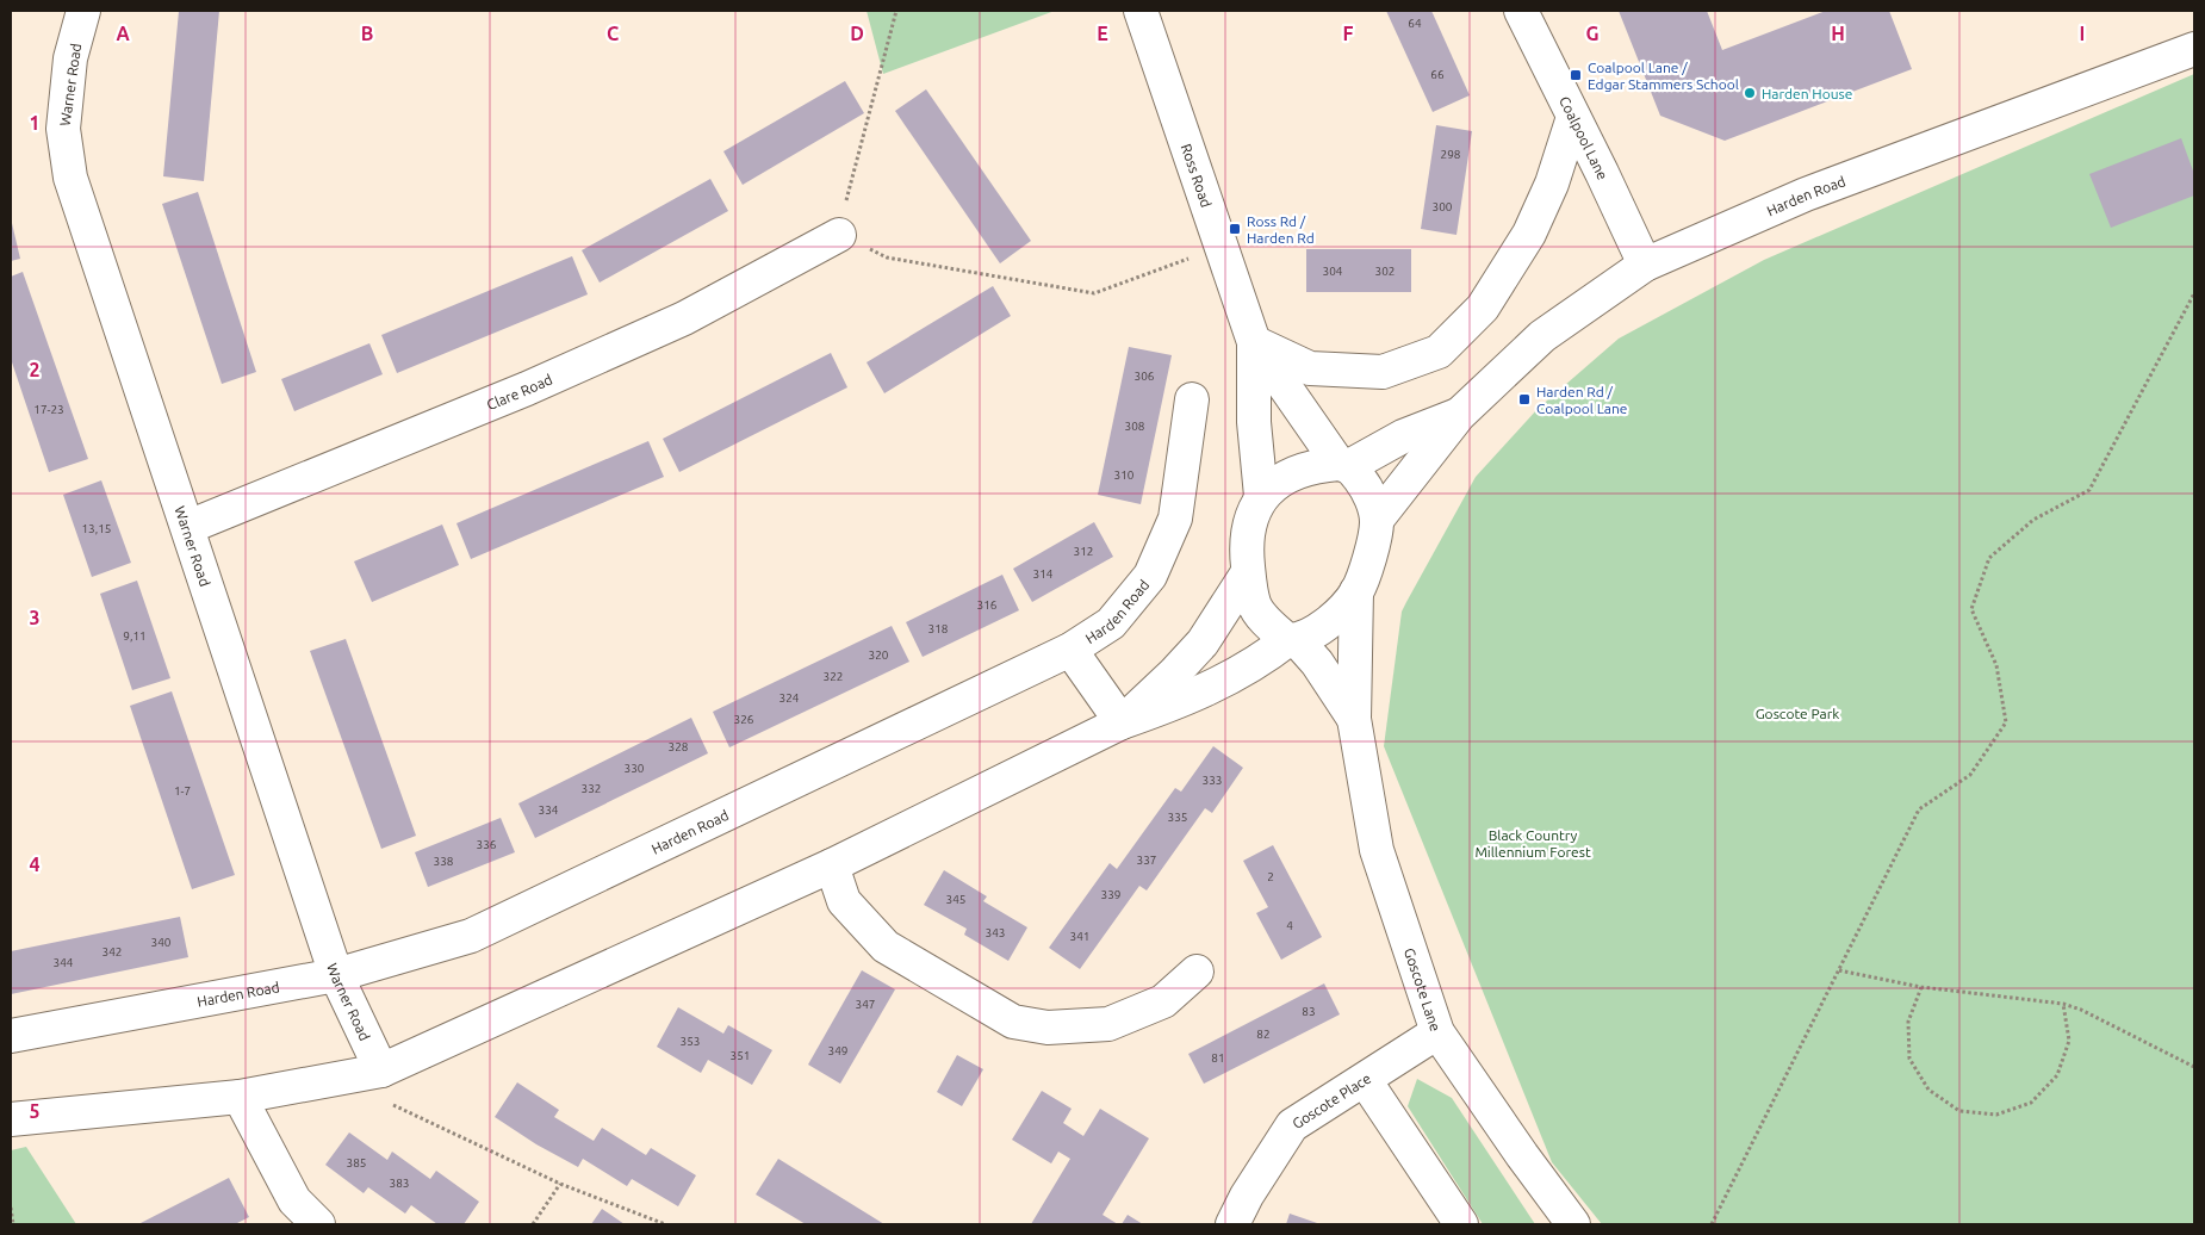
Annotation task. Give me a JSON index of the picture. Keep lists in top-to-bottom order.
{
  "streets": {
    "street": [
      "Warner Road",
      "Coalpool Lane",
      "Ross Road",
      "Harden Road",
      "Clare Road",
      "Goscote Lane",
      "Goscote Place"
    ]
  },
  "crossings": [
    ["Warner Road", "Harden Road"],
    ["Warner Road", "Clare Road"],
    ["Coalpool Lane", "Harden Road"],
    ["Ross Road", "Harden Road"],
    ["Ross Road", "Goscote Lane"],
    ["Harden Road", "Goscote Lane"],
    ["Goscote Lane", "Goscote Place"]
  ],
  "parks": ["Goscote Park", "Black Country Millennium Forest"],
  "places": {
    "transit": ["Coalpool Lane / Edgar Stammers School", "Ross Rd / Harden Rd", "Harden Rd / Coalpool Lane"],
    "other": ["Harden House"]
  },
  "house_numbers": [
    "64",
    "66",
    "298",
    "300",
    "304",
    "302",
    "306",
    "17-23",
    "308",
    "310",
    "13,15",
    "312",
    "314",
    "316",
    "318",
    "9,11",
    "320",
    "322",
    "324",
    "326",
    "328",
    "330",
    "333",
    "332",
    "1-7",
    "334",
    "335",
    "336",
    "337",
    "338",
    "2",
    "339",
    "345",
    "4",
    "343",
    "341",
    "340",
    "342",
    "344",
    "347",
    "83",
    "82",
    "353",
    "349",
    "351",
    "81",
    "385",
    "383"
  ],
  "grid": {
    "columns": [
      "A",
      "B",
      "C",
      "D",
      "E",
      "F",
      "G",
      "H",
      "I"
    ],
    "rows": [
      "1",
      "2",
      "3",
      "4",
      "5"
    ]
  }
}
